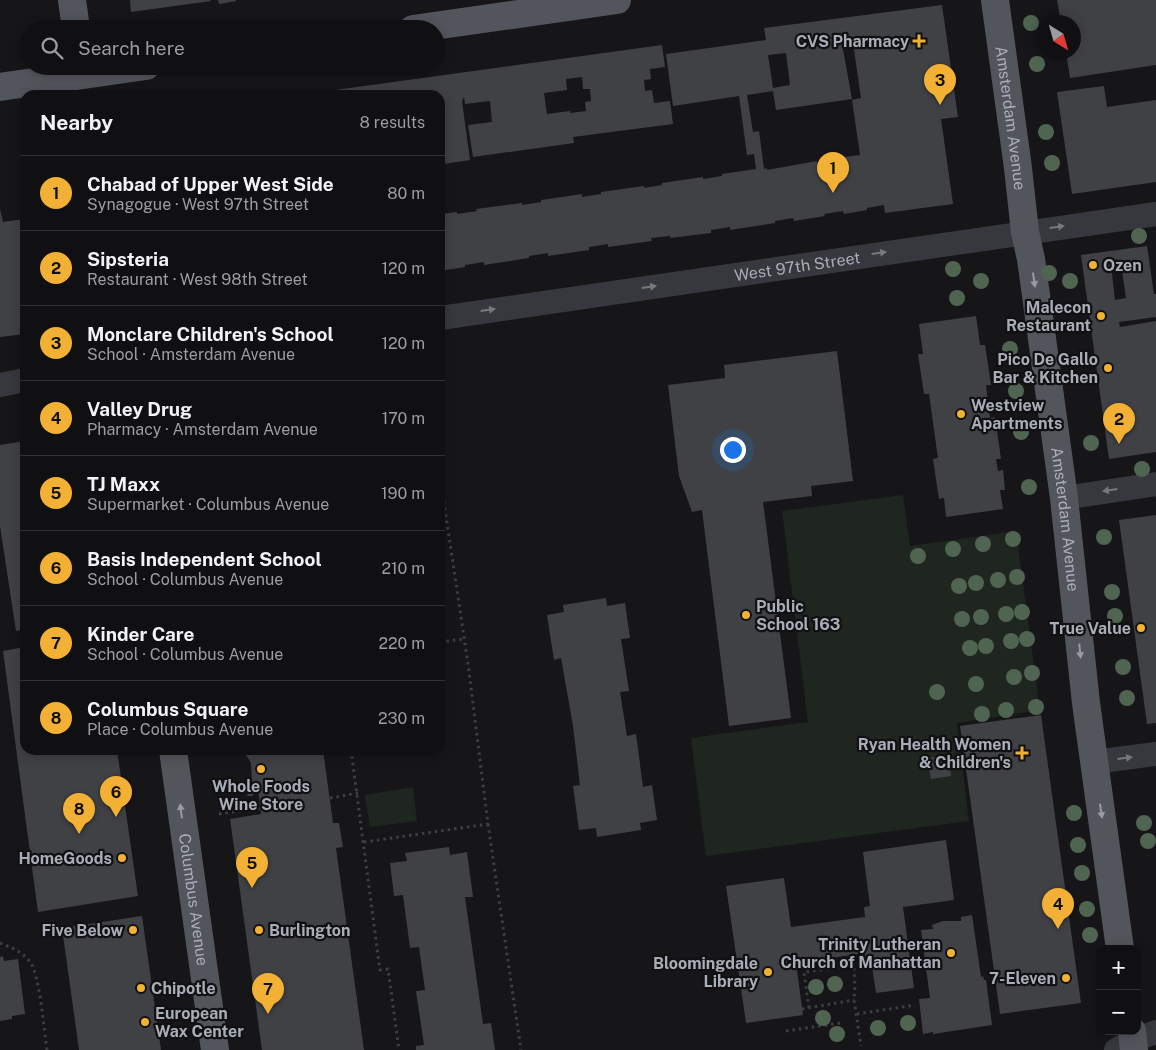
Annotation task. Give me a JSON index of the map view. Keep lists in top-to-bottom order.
{
  "streets": {
    "main road": ["Amsterdam Avenue", "Columbus Avenue"],
    "street": ["West 97th Street"]
  },
  "crossings": [
    ["Amsterdam Avenue", "West 97th Street"]
  ],
  "one_way": ["Amsterdam Avenue", "West 97th Street", "Columbus Avenue"],
  "places": {
    "health": ["CVS Pharmacy", "Ryan Health Women & Children's"],
    "other": [
      "Ozen",
      "Malecon Restaurant",
      "Pico De Gallo Bar & Kitchen",
      "Westview Apartments",
      "Public School 163",
      "True Value",
      "Whole Foods Wine Store",
      "HomeGoods",
      "Five Below",
      "Burlington",
      "Trinity Lutheran Church of Manhattan",
      "Bloomingdale Library",
      "7-Eleven",
      "Chipotle",
      "European Wax Center"
    ]
  },
  "north": "bottom right",
  "page": {
    "search": "Search here",
    "pins": [
      "3",
      "1",
      "2",
      "6",
      "8",
      "5",
      "4",
      "7"
    ],
    "heading": ["Nearby", "8 results"],
    "list": [
      {
        "mark": "1",
        "name": "Chabad of Upper West Side",
        "note": "Synagogue · West 97th Street",
        "value": "80 m"
      },
      {
        "mark": "2",
        "name": "Sipsteria",
        "note": "Restaurant · West 98th Street",
        "value": "120 m"
      },
      {
        "mark": "3",
        "name": "Monclare Children's School",
        "note": "School · Amsterdam Avenue",
        "value": "120 m"
      },
      {
        "mark": "4",
        "name": "Valley Drug",
        "note": "Pharmacy · Amsterdam Avenue",
        "value": "170 m"
      },
      {
        "mark": "5",
        "name": "TJ Maxx",
        "note": "Supermarket · Columbus Avenue",
        "value": "190 m"
      },
      {
        "mark": "6",
        "name": "Basis Independent School",
        "note": "School · Columbus Avenue",
        "value": "210 m"
      },
      {
        "mark": "7",
        "name": "Kinder Care",
        "note": "School · Columbus Avenue",
        "value": "220 m"
      },
      {
        "mark": "8",
        "name": "Columbus Square",
        "note": "Place · Columbus Avenue",
        "value": "230 m"
      }
    ],
    "map_buttons": ["+", "−"]
  }
}
